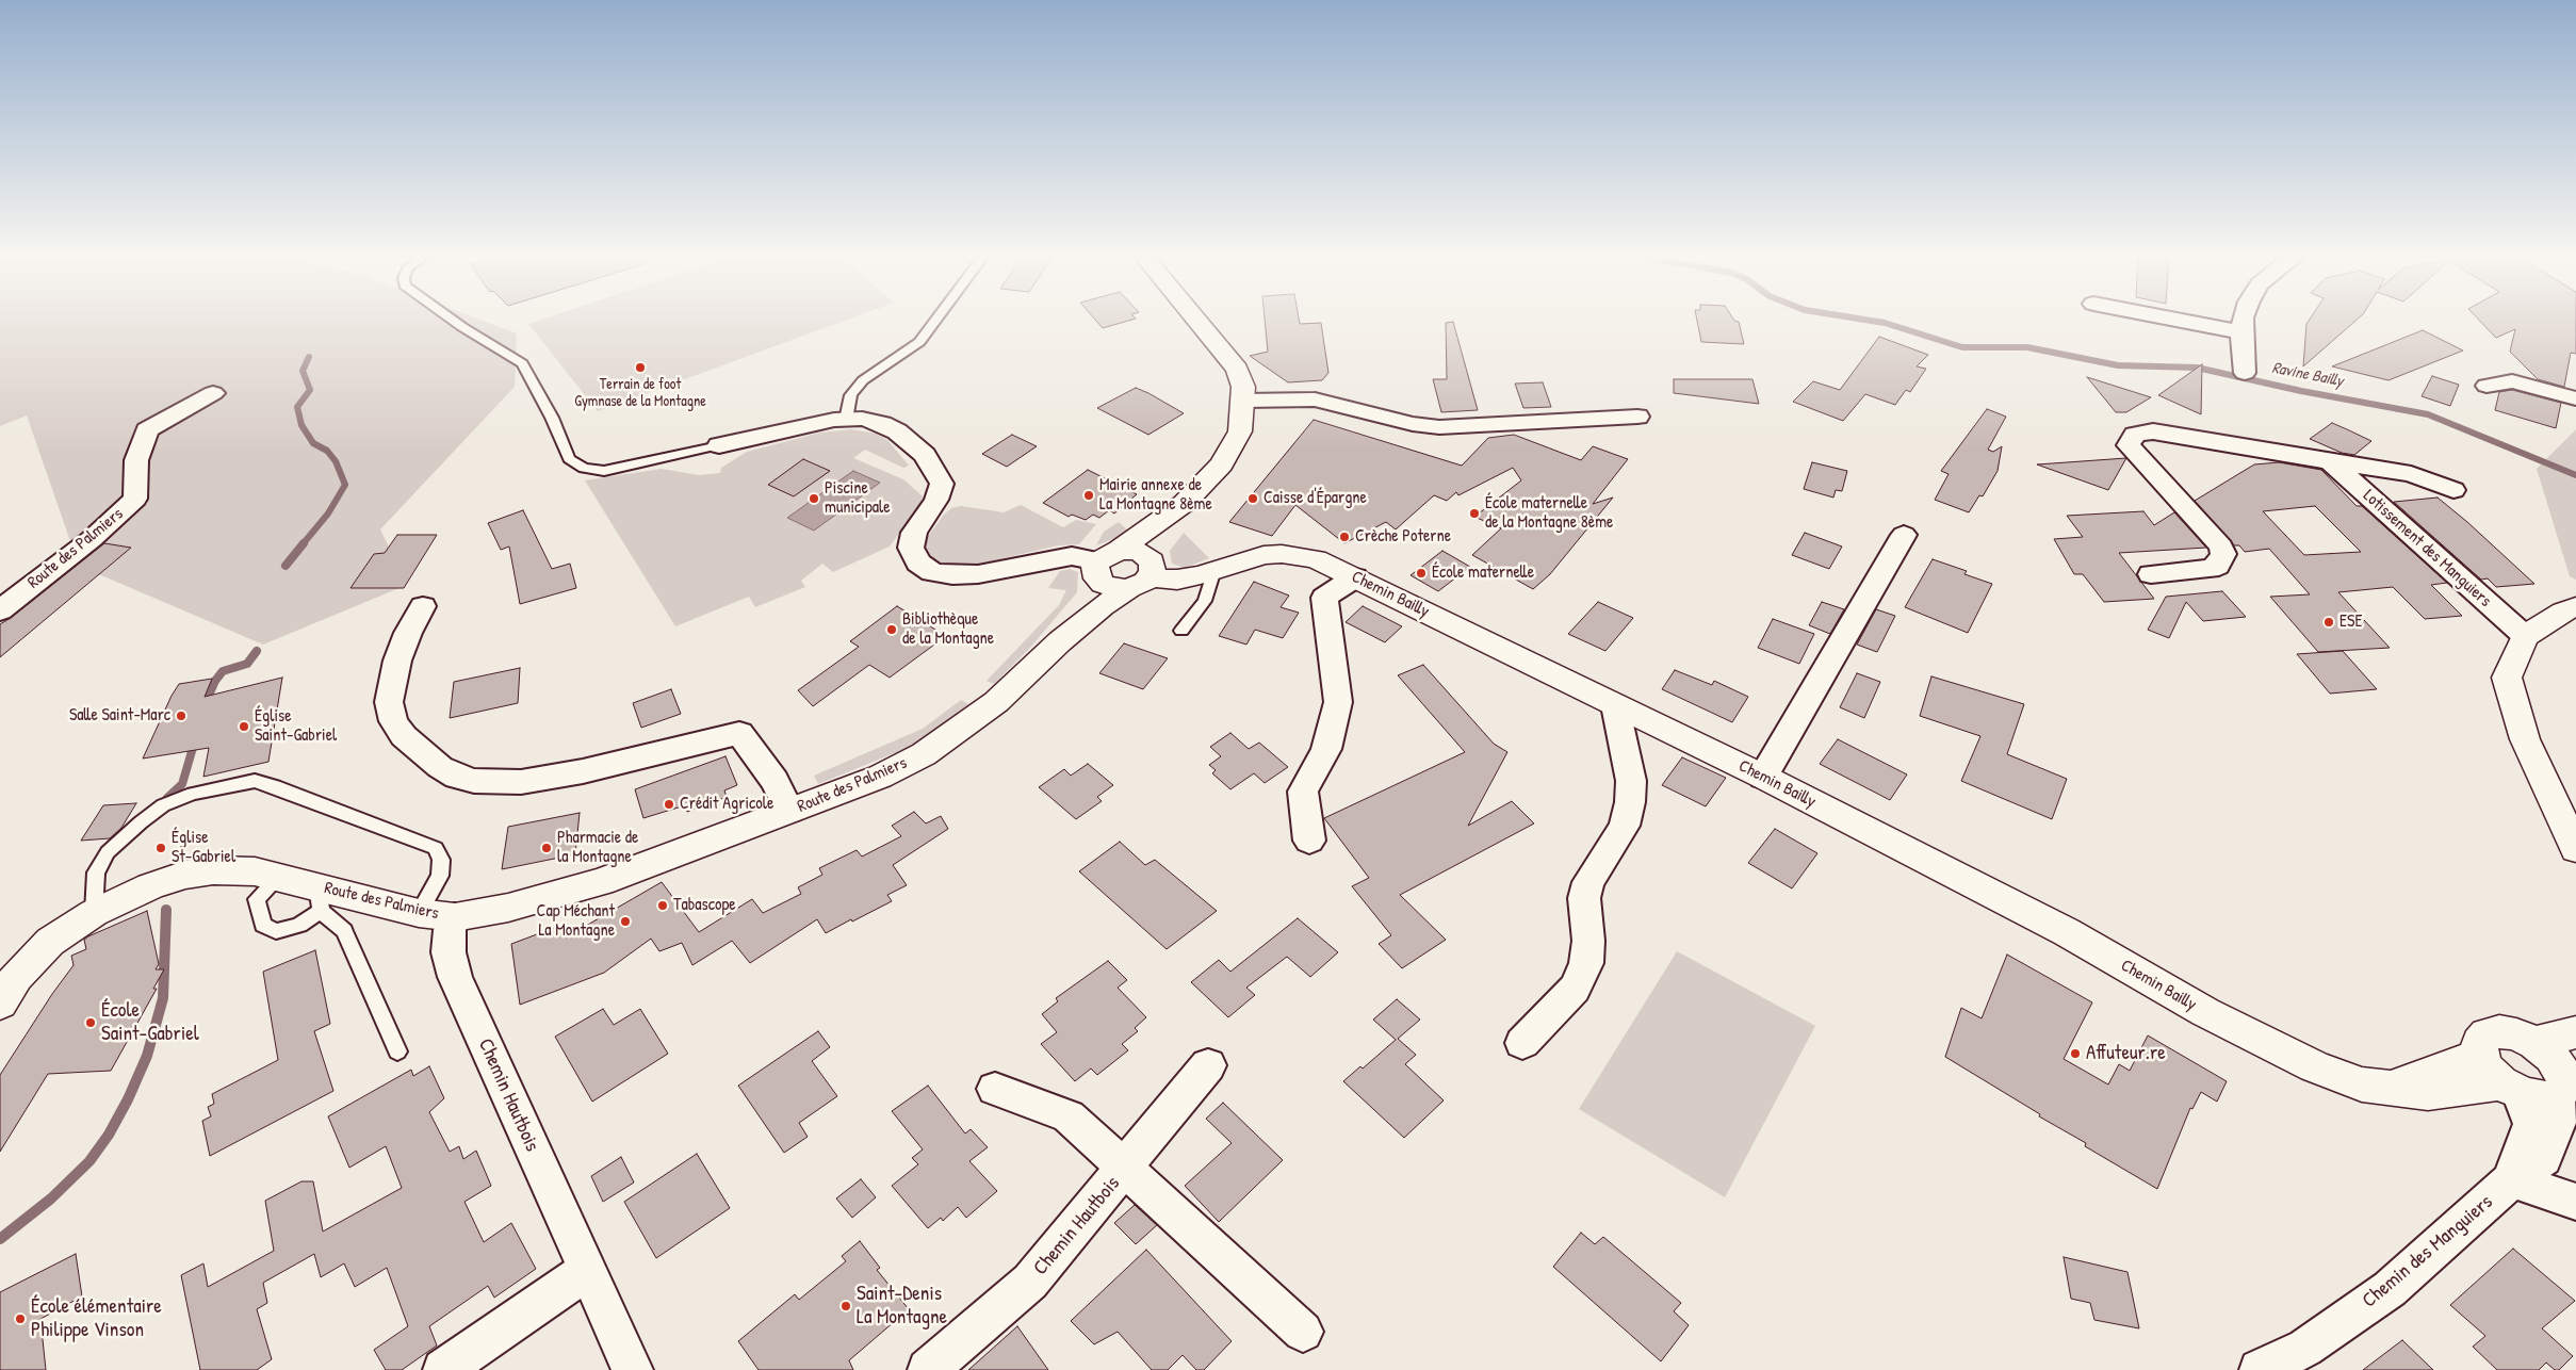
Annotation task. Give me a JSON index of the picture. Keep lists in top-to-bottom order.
{
  "streets": {
    "main road": ["Route des Palmiers", "Chemin Bailly"],
    "street": ["Lotissement des Manguiers", "Chemin Hautbois", "Chemin des Manguiers"]
  },
  "crossings": [
    ["Route des Palmiers", "Chemin Bailly"],
    ["Route des Palmiers", "Chemin Hautbois"]
  ],
  "water": ["Ravine Bailly"],
  "places": [
    "Terrain de foot Gymnase de la Montagne",
    "Mairie annexe de La Montagne 8ème",
    "Piscine municipale",
    "Caisse d'Épargne",
    "École maternelle de la Montagne 8ème",
    "Crèche Poterne",
    "École maternelle",
    "ESE",
    "Bibliothèque de la Montagne",
    "Salle Saint-Marc",
    "Église Saint-Gabriel",
    "Crédit Agricole",
    "Église St-Gabriel",
    "Pharmacie de la Montagne",
    "Tabascope",
    "Cap Méchant La Montagne",
    "École Saint-Gabriel",
    "Affuteur.re",
    "Saint-Denis La Montagne",
    "École élémentaire Philippe Vinson"
  ]
}
